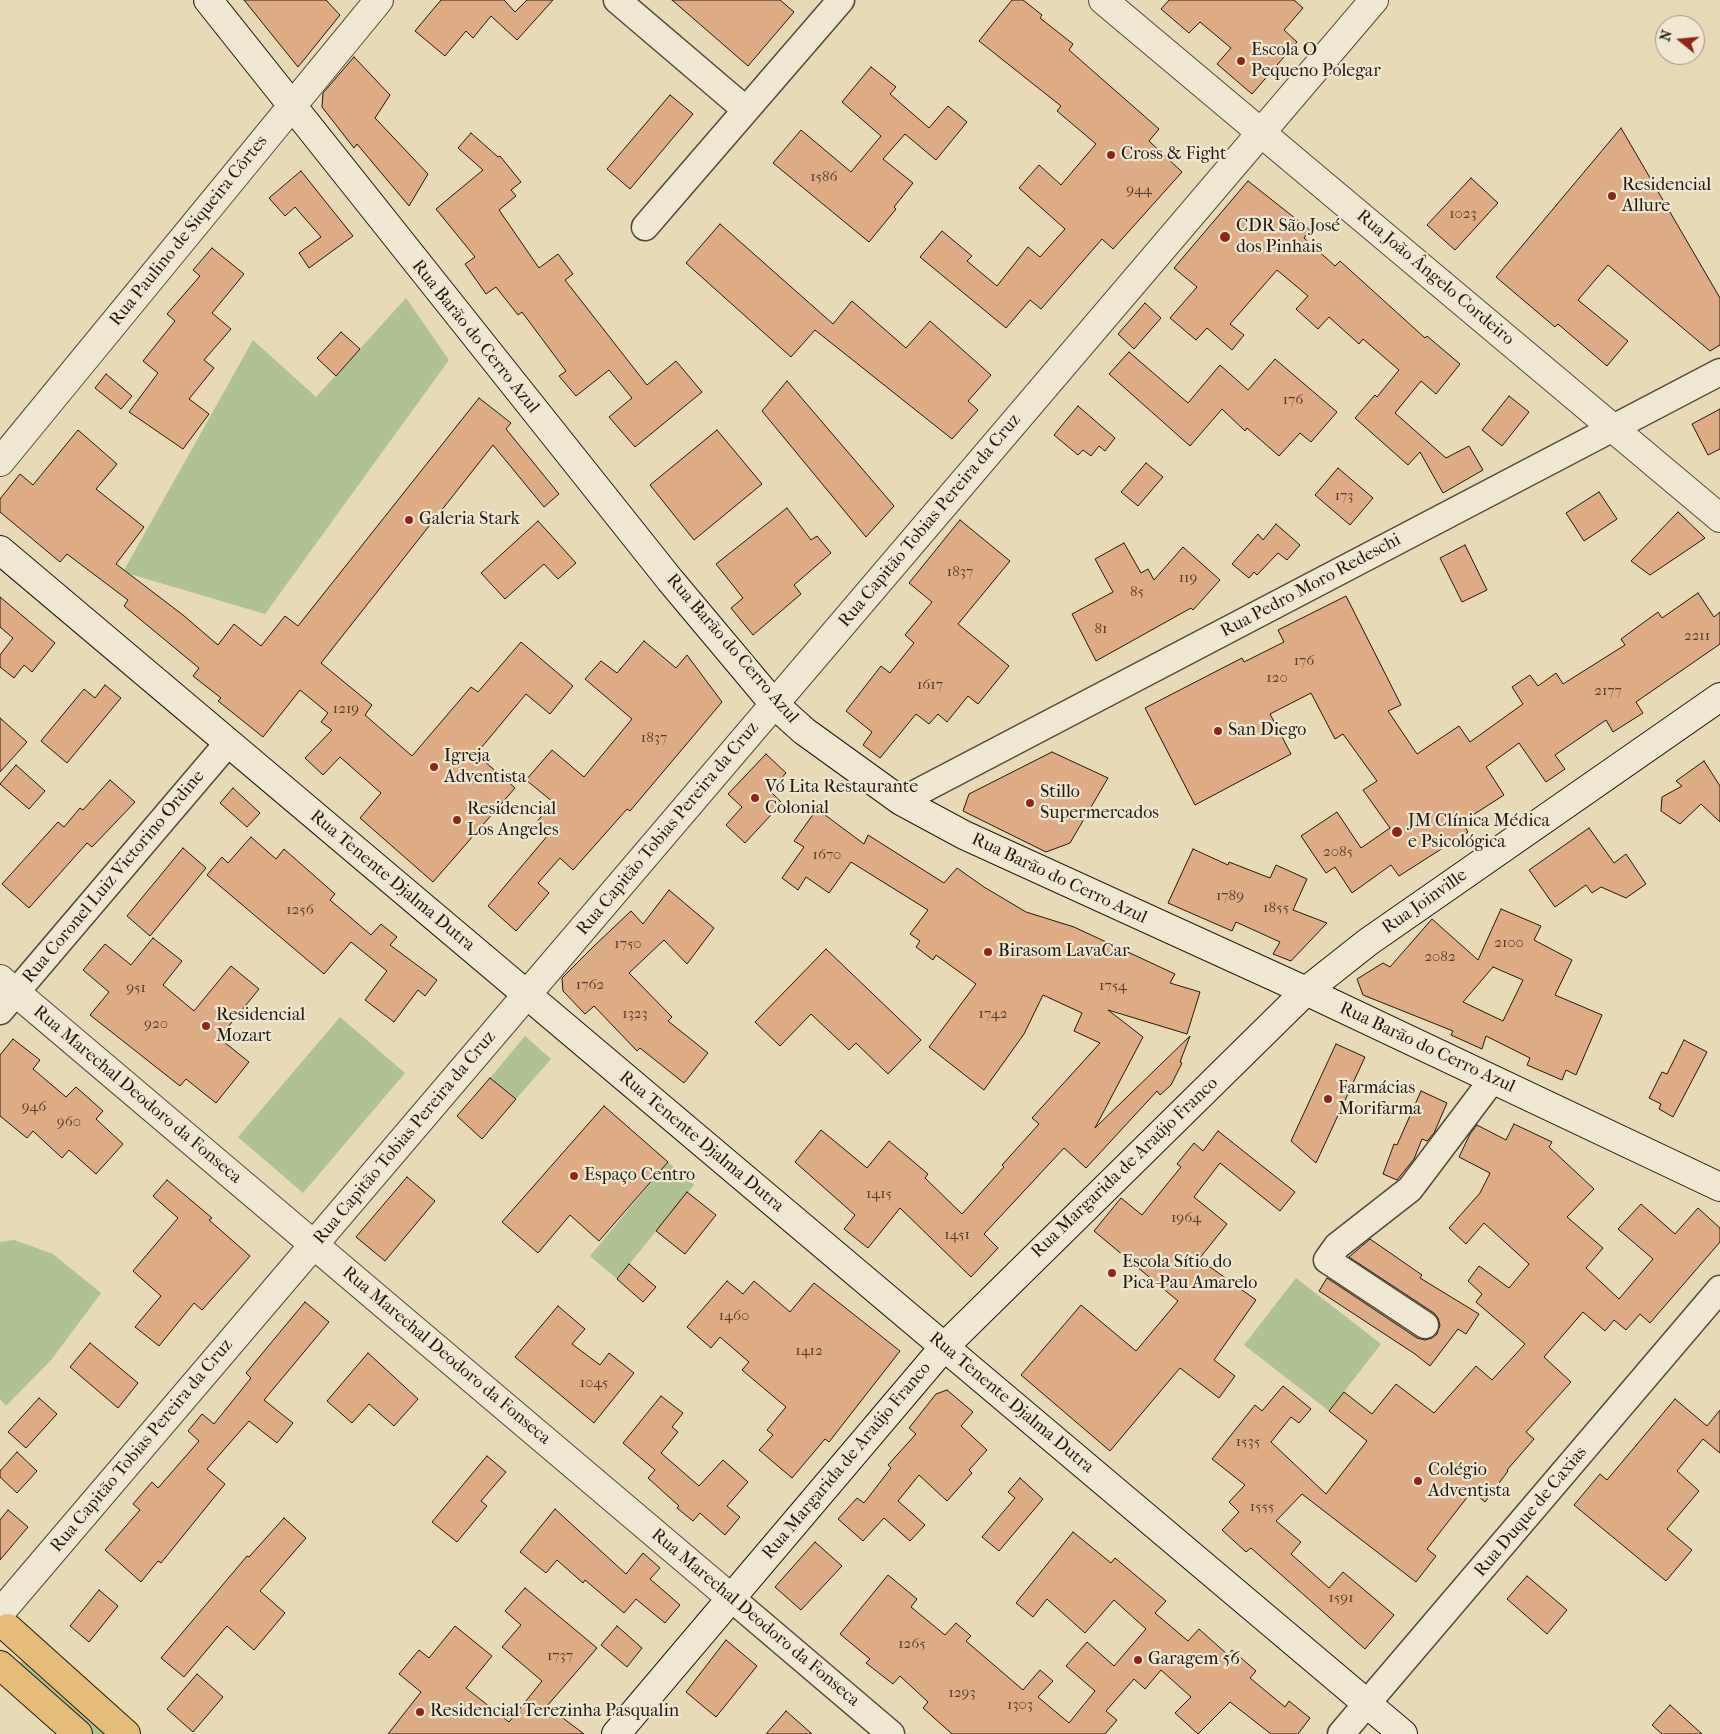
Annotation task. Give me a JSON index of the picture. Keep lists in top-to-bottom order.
{
  "streets": {
    "main road": [
      "Rua Paulino de Siqueira Côrtes",
      "Rua João Ângelo Cordeiro",
      "Rua Barão do Cerro Azul",
      "Rua Capitão Tobias Pereira da Cruz",
      "Rua Tenente Djalma Dutra",
      "Rua Joinville",
      "Rua Marechal Deodoro da Fonseca",
      "Rua Margarida de Araújo Franco"
    ],
    "street": ["Rua Pedro Moro Redeschi", "Rua Coronel Luiz Victorino Ordine", "Rua Duque de Caxias"]
  },
  "crossings": [
    ["Rua Paulino de Siqueira Côrtes", "Rua Barão do Cerro Azul"],
    ["Rua João Ângelo Cordeiro", "Rua Capitão Tobias Pereira da Cruz"],
    ["Rua João Ângelo Cordeiro", "Rua Pedro Moro Redeschi"],
    ["Rua Barão do Cerro Azul", "Rua Capitão Tobias Pereira da Cruz"],
    ["Rua Barão do Cerro Azul", "Rua Pedro Moro Redeschi"],
    ["Rua Barão do Cerro Azul", "Rua Joinville"],
    ["Rua Barão do Cerro Azul", "Rua Margarida de Araújo Franco"],
    ["Rua Capitão Tobias Pereira da Cruz", "Rua Tenente Djalma Dutra"],
    ["Rua Capitão Tobias Pereira da Cruz", "Rua Marechal Deodoro da Fonseca"],
    ["Rua Coronel Luiz Victorino Ordine", "Rua Tenente Djalma Dutra"],
    ["Rua Coronel Luiz Victorino Ordine", "Rua Marechal Deodoro da Fonseca"],
    ["Rua Tenente Djalma Dutra", "Rua Margarida de Araújo Franco"],
    ["Rua Tenente Djalma Dutra", "Rua Duque de Caxias"],
    ["Rua Joinville", "Rua Margarida de Araújo Franco"],
    ["Rua Marechal Deodoro da Fonseca", "Rua Margarida de Araújo Franco"]
  ],
  "places": [
    "Escola O Pequeno Polegar",
    "Cross & Fight",
    "Residencial Allure",
    "CDR São José dos Pinhais",
    "Galeria Stark",
    "San Diego",
    "Igreja Adventista",
    "Vó Lita Restaurante Colonial",
    "Stillo Supermercados",
    "Residencial Los Angeles",
    "JM Clínica Médica e Psicológica",
    "Birasom LavaCar",
    "Residencial Mozart",
    "Farmácias Morifarma",
    "Espaço Centro",
    "Escola Sítio do Pica-Pau Amarelo",
    "Colégio Adventista",
    "Garagem 56",
    "Residencial Terezinha Pasqualin"
  ],
  "house_numbers": [
    "1586",
    "944",
    "1023",
    "176",
    "173",
    "1837",
    "119",
    "85",
    "81",
    "2211",
    "176",
    "120",
    "1617",
    "2177",
    "1219",
    "1837",
    "2085",
    "1670",
    "1789",
    "1855",
    "1256",
    "2100",
    "1750",
    "2082",
    "1762",
    "1754",
    "951",
    "1323",
    "1742",
    "920",
    "946",
    "960",
    "1415",
    "1964",
    "1451",
    "1460",
    "1412",
    "1045",
    "1535",
    "1555",
    "1591",
    "1265",
    "1737",
    "1293",
    "1303"
  ],
  "north": "left"
}
